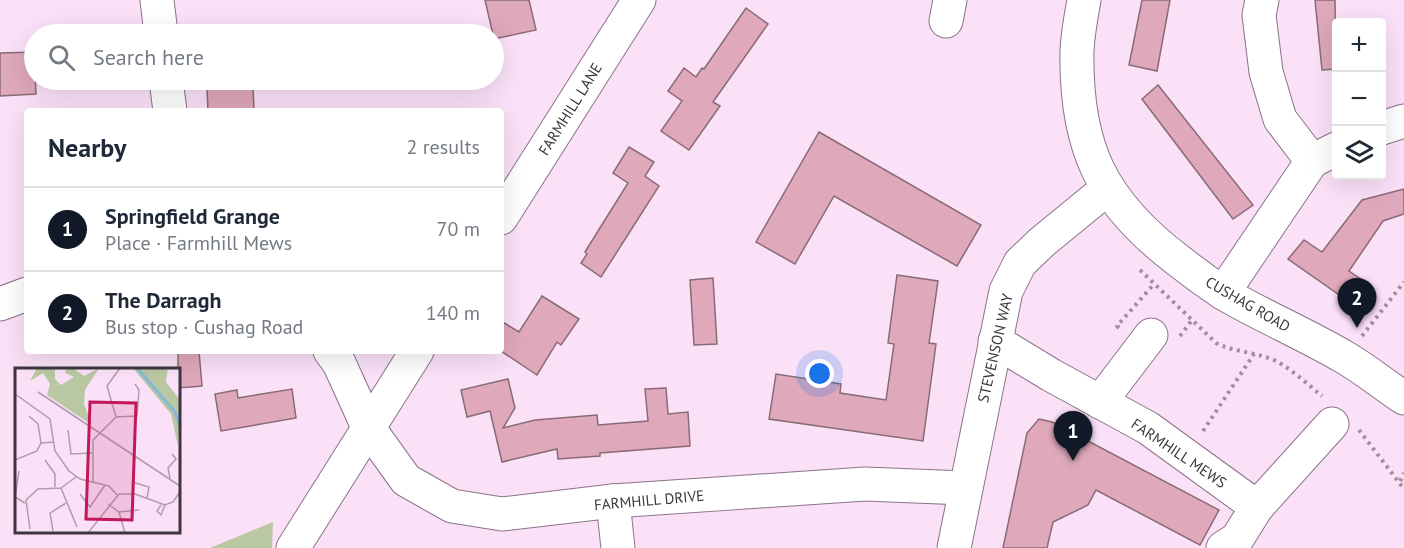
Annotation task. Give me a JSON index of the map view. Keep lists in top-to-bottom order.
{
  "streets": {
    "street": [
      "FARMHILL LANE",
      "CUSHAG ROAD",
      "STEVENSON WAY",
      "FARMHILL MEWS",
      "FARMHILL DRIVE"
    ]
  },
  "crossings": [
    ["CUSHAG ROAD", "STEVENSON WAY"],
    ["STEVENSON WAY", "FARMHILL MEWS"],
    ["STEVENSON WAY", "FARMHILL DRIVE"]
  ],
  "page": {
    "map_buttons": ["+", "−"],
    "search": "Search here",
    "heading": ["Nearby", "2 results"],
    "list": [
      {
        "mark": "1",
        "name": "Springfield Grange",
        "note": "Place · Farmhill Mews",
        "value": "70 m"
      },
      {
        "mark": "2",
        "name": "The Darragh",
        "note": "Bus stop · Cushag Road",
        "value": "140 m"
      }
    ],
    "pins": ["2", "1"]
  }
}
